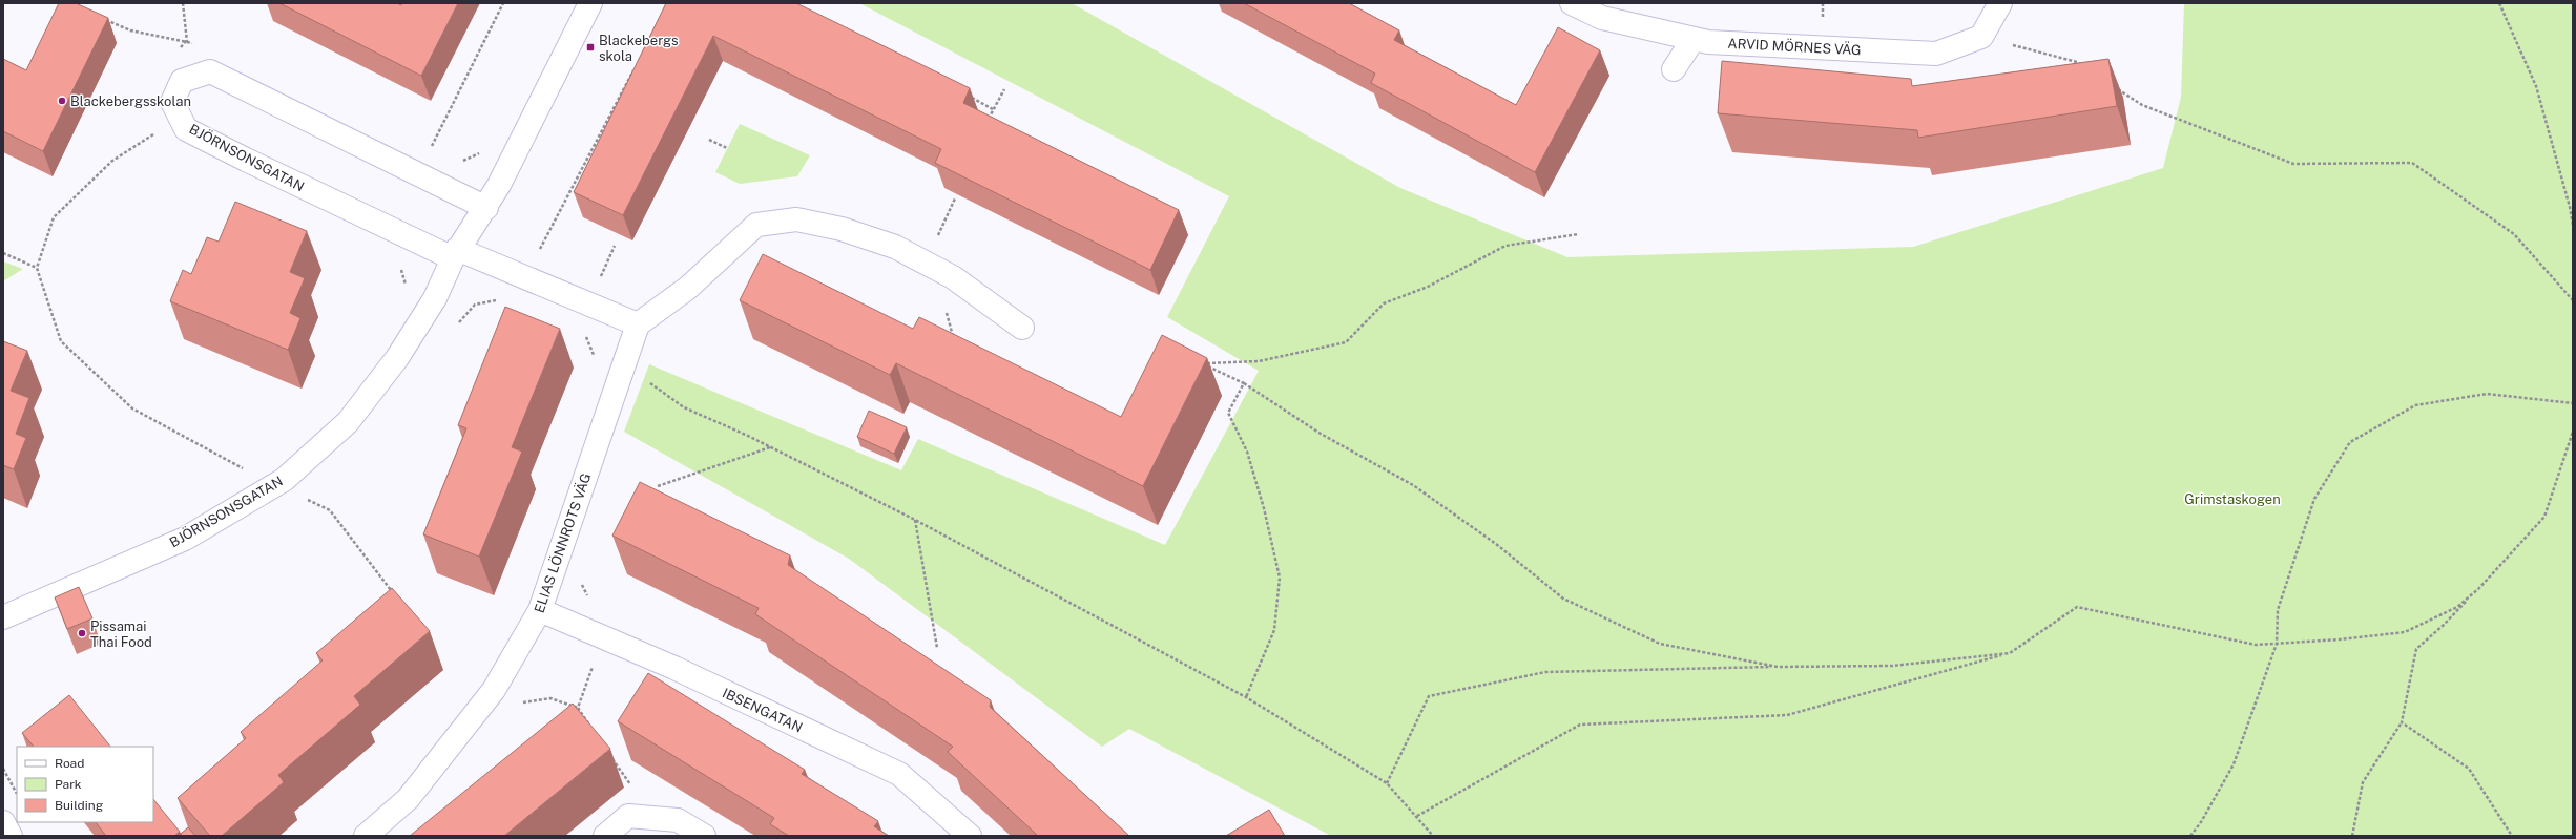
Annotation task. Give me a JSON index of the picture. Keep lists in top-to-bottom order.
{
  "streets": {
    "street": [
      "ARVID MÖRNES VÄG",
      "BJÖRNSONSGATAN",
      "ELIAS LÖNNROTS VÄG",
      "IBSENGATAN"
    ]
  },
  "crossings": [
    ["ELIAS LÖNNROTS VÄG", "IBSENGATAN"]
  ],
  "parks": ["Grimstaskogen"],
  "places": {
    "transit": ["Blackebergs skola"],
    "other": ["Blackebergsskolan", "Pissamai Thai Food"]
  },
  "legend": ["Road", "Park", "Building"]
}
